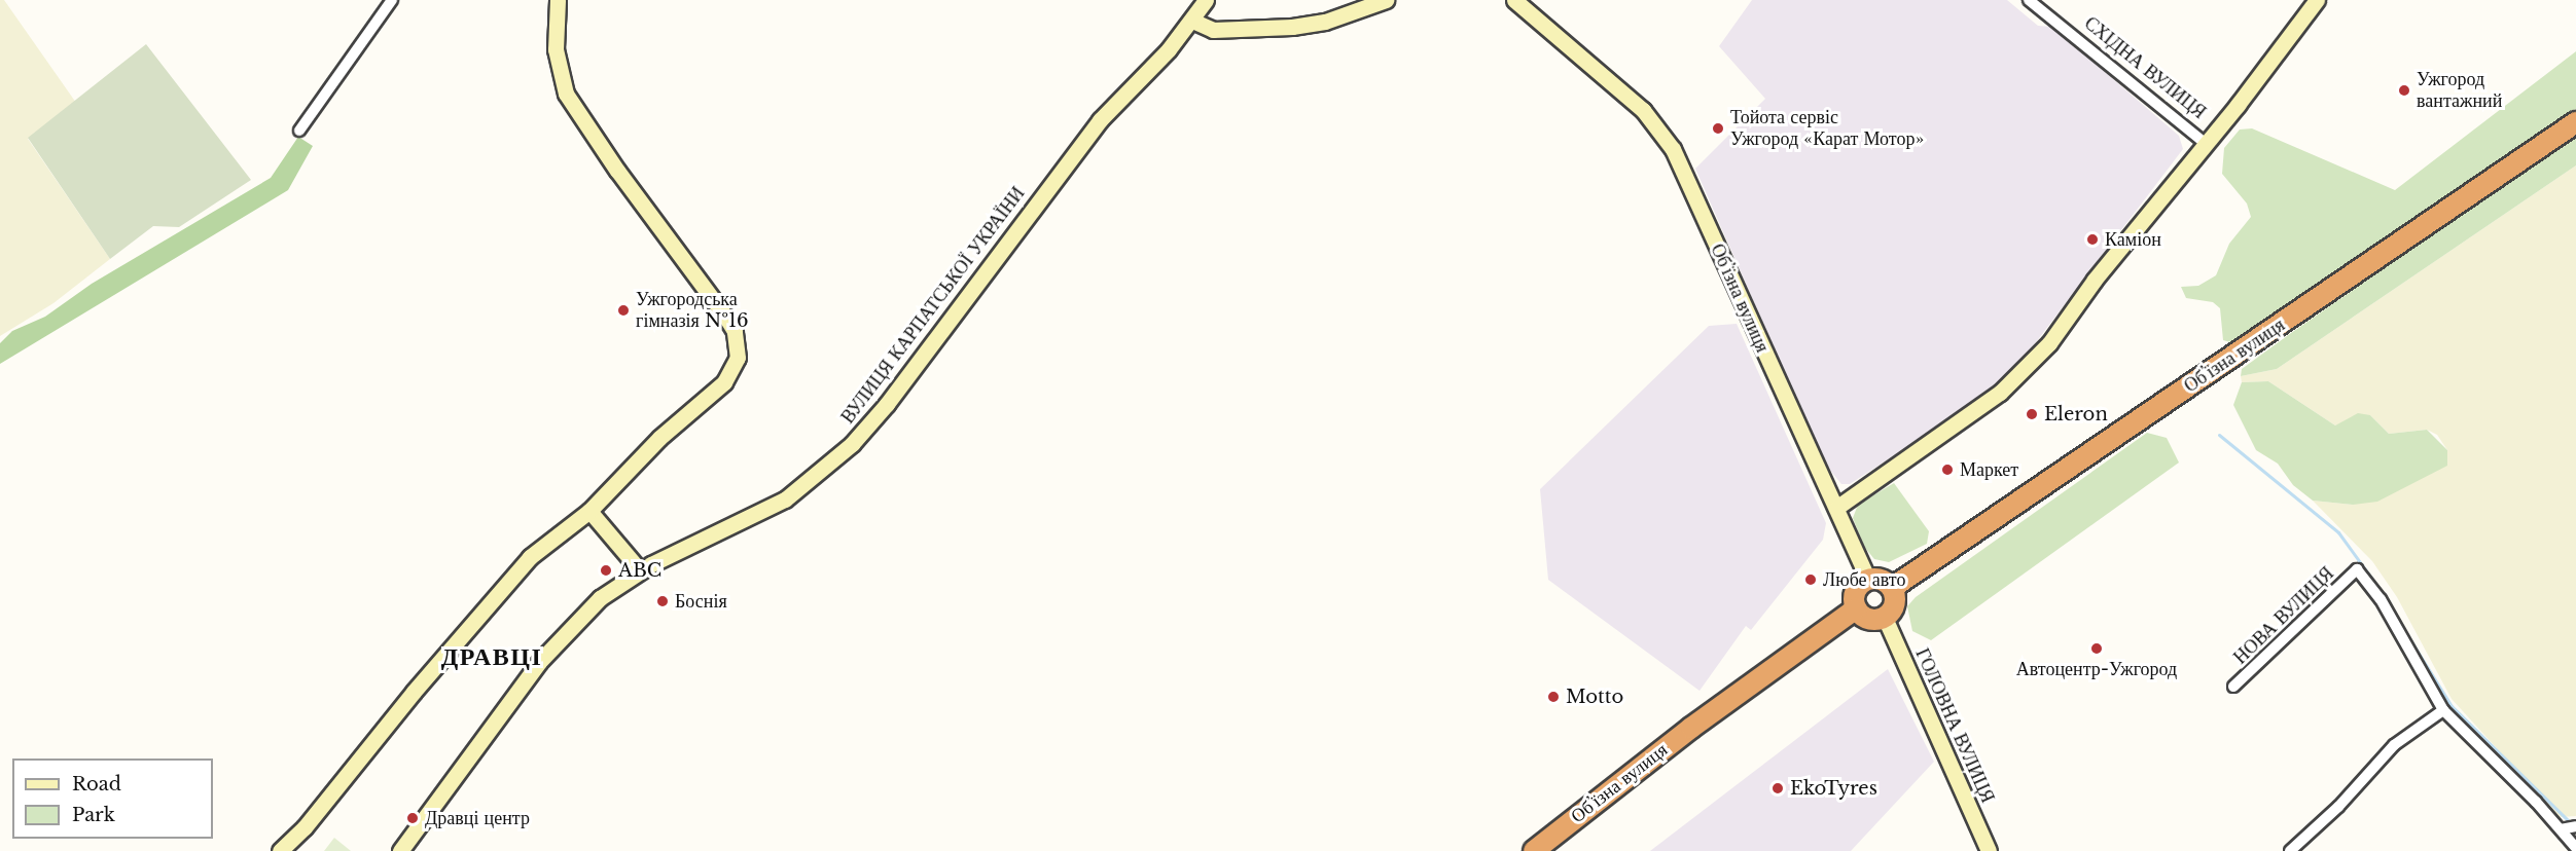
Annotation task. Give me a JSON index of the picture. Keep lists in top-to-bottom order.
{
  "streets": {
    "highway": ["Обʼїзна вулиця"],
    "street": [
      "СХІДНА ВУЛИЦЯ",
      "ВУЛИЦЯ КАРПАТСЬКОЇ УКРАЇНИ",
      "НОВА ВУЛИЦЯ",
      "ГОЛОВНА ВУЛИЦЯ"
    ]
  },
  "crossings": [
    ["СХІДНА ВУЛИЦЯ", "Обʼїзна вулиця"],
    ["Обʼїзна вулиця", "ГОЛОВНА ВУЛИЦЯ"]
  ],
  "districts": ["ДРАВЦІ"],
  "places": [
    "Ужгород вантажний",
    "Тойота сервіс Ужгород «Карат Мотор»",
    "Каміон",
    "Ужгородська гімназія №16",
    "Eleron",
    "Маркет",
    "ABC",
    "Любе авто",
    "Боснія",
    "Автоцентр-Ужгород",
    "Motto",
    "EkoTyres",
    "Дравці центр"
  ],
  "legend": ["Road", "Park"]
}
